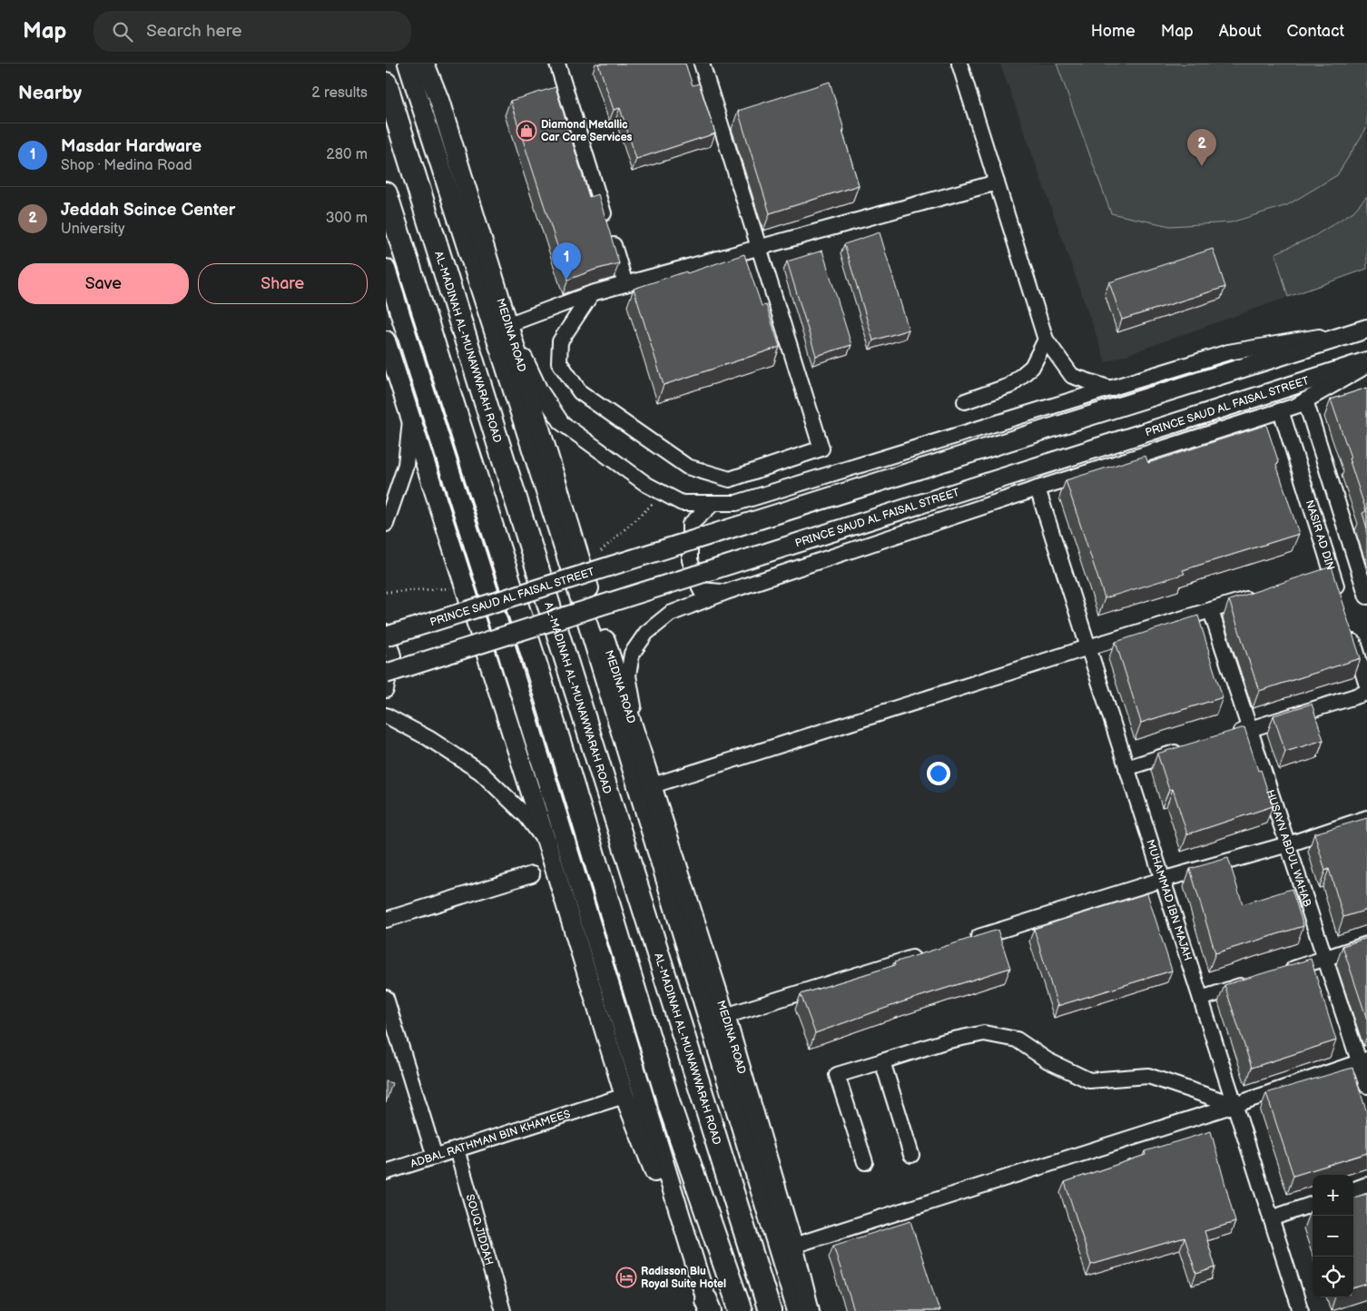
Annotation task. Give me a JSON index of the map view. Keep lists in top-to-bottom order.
{
  "streets": {
    "highway": ["AL-MADINAH AL-MUNAWWARAH ROAD"],
    "main road": ["MEDINA ROAD", "PRINCE SAUD AL FAISAL STREET"],
    "street": [
      "NASIR AD DIN",
      "HUSAYN ABDUL WAHAB",
      "MUHAMMAD IBN MAJAH",
      "ADBAL RATHMAN BIN KHAMEES",
      "SOUQ JIDDAH"
    ]
  },
  "crossings": [
    ["MEDINA ROAD", "PRINCE SAUD AL FAISAL STREET"],
    ["ADBAL RATHMAN BIN KHAMEES", "SOUQ JIDDAH"]
  ],
  "places": {
    "shop": ["Diamond Metallic Car Care Services"],
    "hotel": ["Radisson Blu Royal Suite Hotel"]
  },
  "page": {
    "header": "Map",
    "search": "Search here",
    "nav": [
      "Home",
      "Map",
      "About",
      "Contact"
    ],
    "heading": ["Nearby", "2 results"],
    "list": [
      {
        "mark": "1",
        "name": "Masdar Hardware",
        "note": "Shop · Medina Road",
        "value": "280 m"
      },
      {
        "mark": "2",
        "name": "Jeddah Scince Center",
        "note": "University",
        "value": "300 m"
      }
    ],
    "pins": ["2", "1"],
    "buttons": ["Save", "Share"],
    "map_buttons": ["+", "−"]
  }
}
